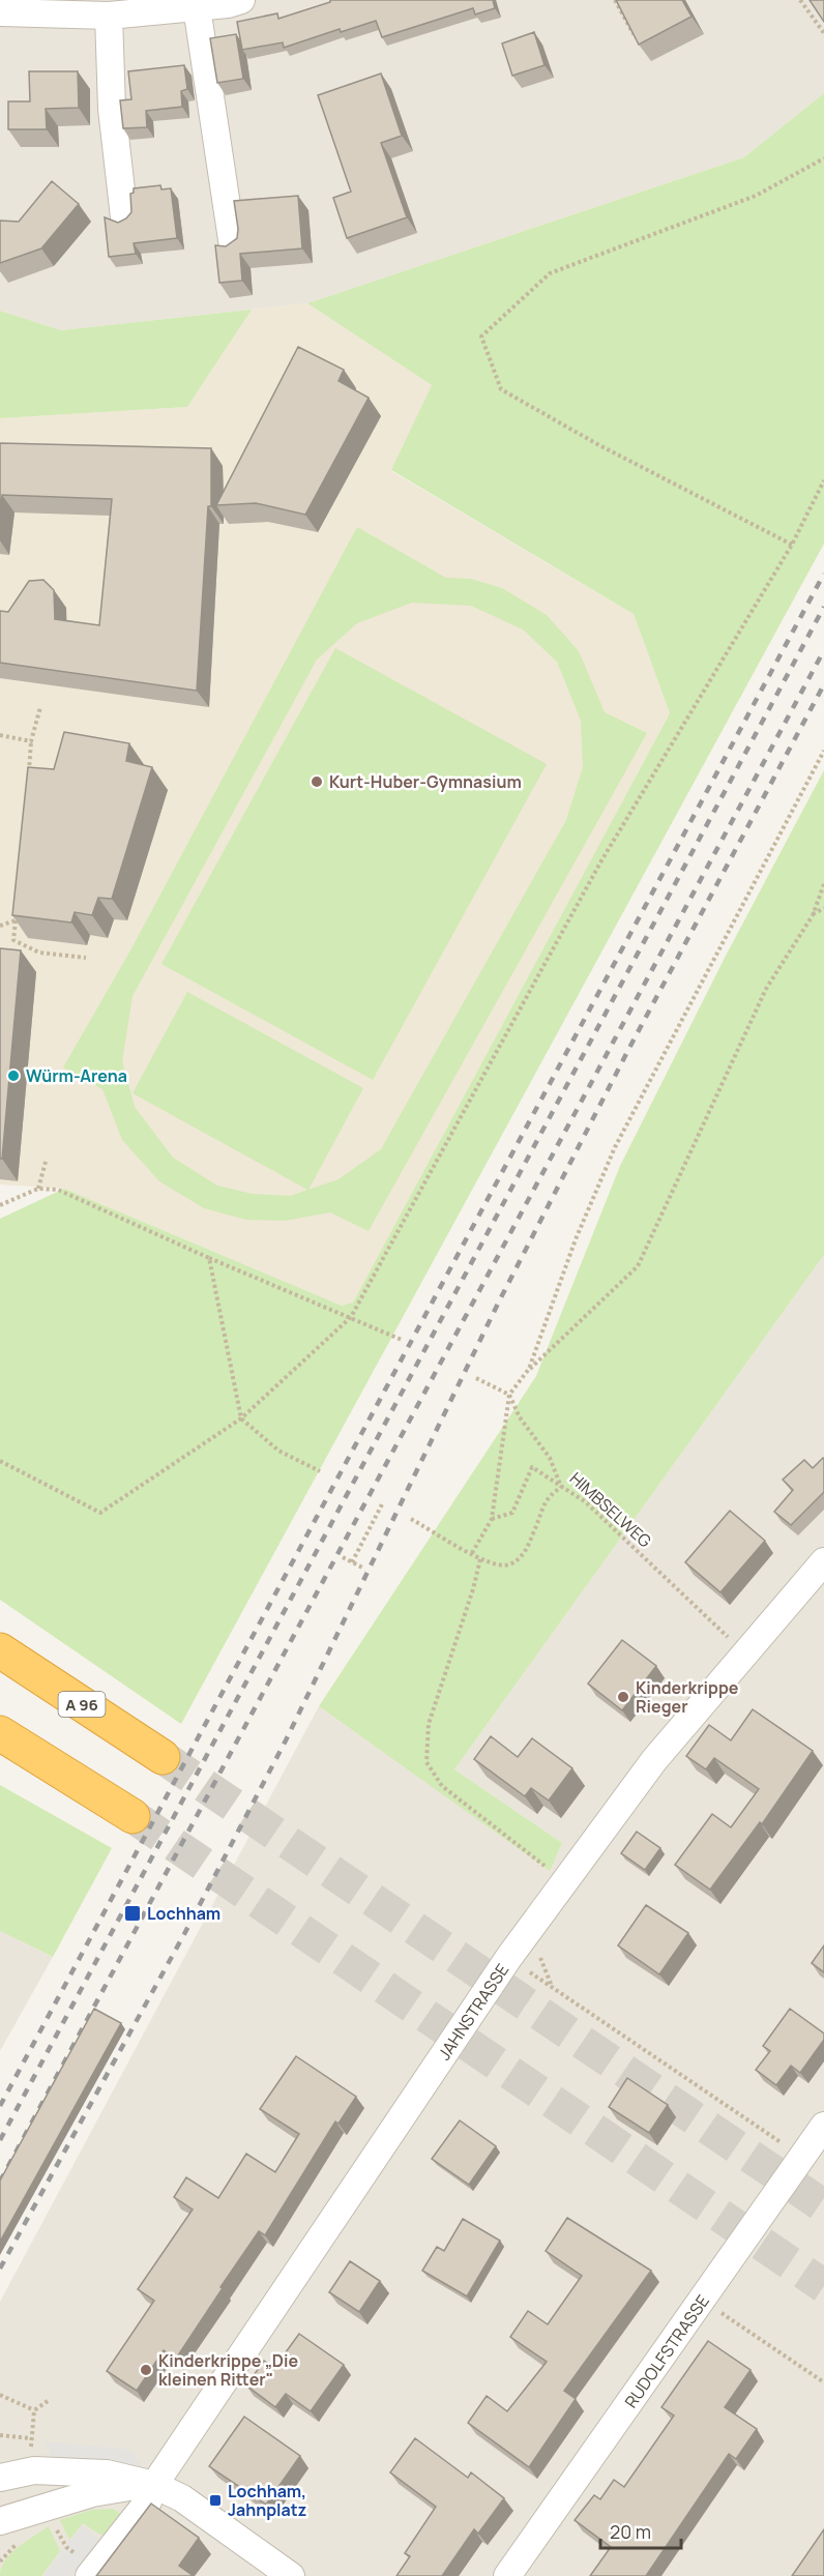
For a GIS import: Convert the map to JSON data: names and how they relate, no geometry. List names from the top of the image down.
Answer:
{
  "streets": {
    "highway": ["A 96"],
    "street": ["JAHNSTRASSE", "RUDOLFSTRASSE"],
    "path": ["HIMBSELWEG"]
  },
  "crossings": [
    ["HIMBSELWEG", "JAHNSTRASSE"]
  ],
  "places": {
    "other": [
      "Kurt-Huber-Gymnasium",
      "Würm-Arena",
      "Kinderkrippe Rieger",
      "Kinderkrippe „Die kleinen Ritter\""
    ],
    "transit": ["Lochham", "Lochham, Jahnplatz"]
  },
  "scale_bar": "20 m"
}
